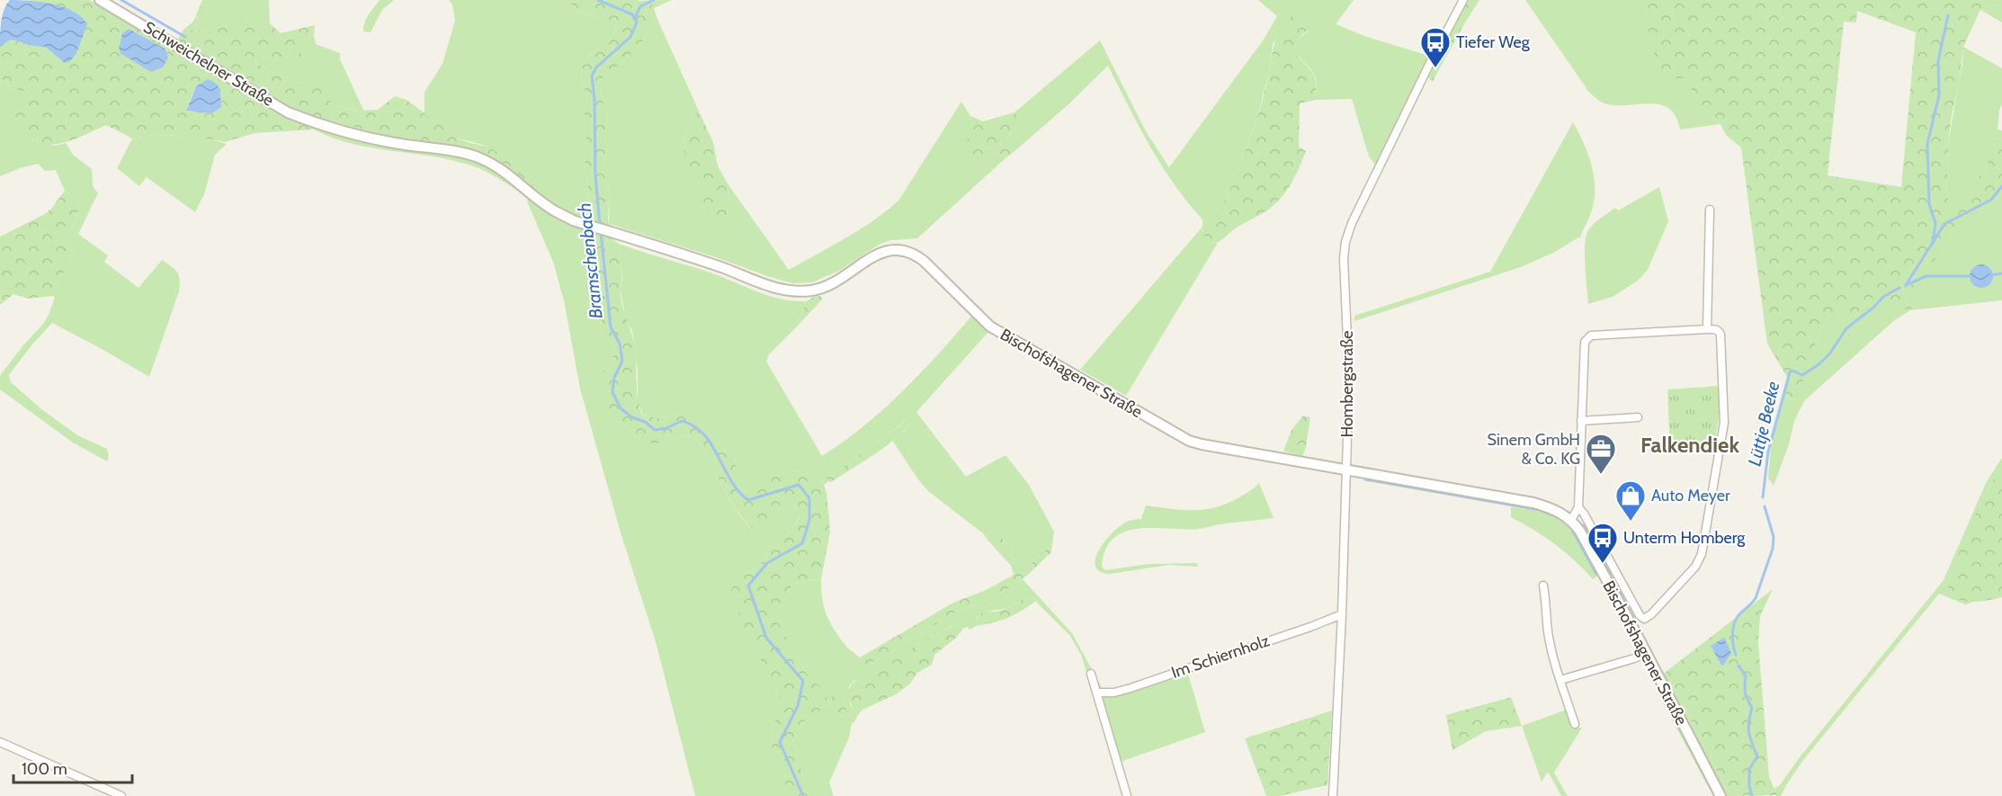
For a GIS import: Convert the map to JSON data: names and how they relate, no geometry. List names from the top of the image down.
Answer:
{
  "streets": {
    "street": [
      "Schweichelner Straße",
      "Bischofshagener Straße",
      "Hombergstraße",
      "Im Schiernholz"
    ]
  },
  "crossings": [
    ["Schweichelner Straße", "Bischofshagener Straße"],
    ["Bischofshagener Straße", "Hombergstraße"],
    ["Hombergstraße", "Im Schiernholz"]
  ],
  "districts": ["Falkendiek"],
  "water": ["Bramschenbach", "Lüttje Beeke"],
  "places": {
    "bus stop": ["Tiefer Weg", "Unterm Homberg"],
    "office": ["Sinem GmbH & Co. KG"],
    "shop": ["Auto Meyer"]
  },
  "scale_bar": "100 m"
}
